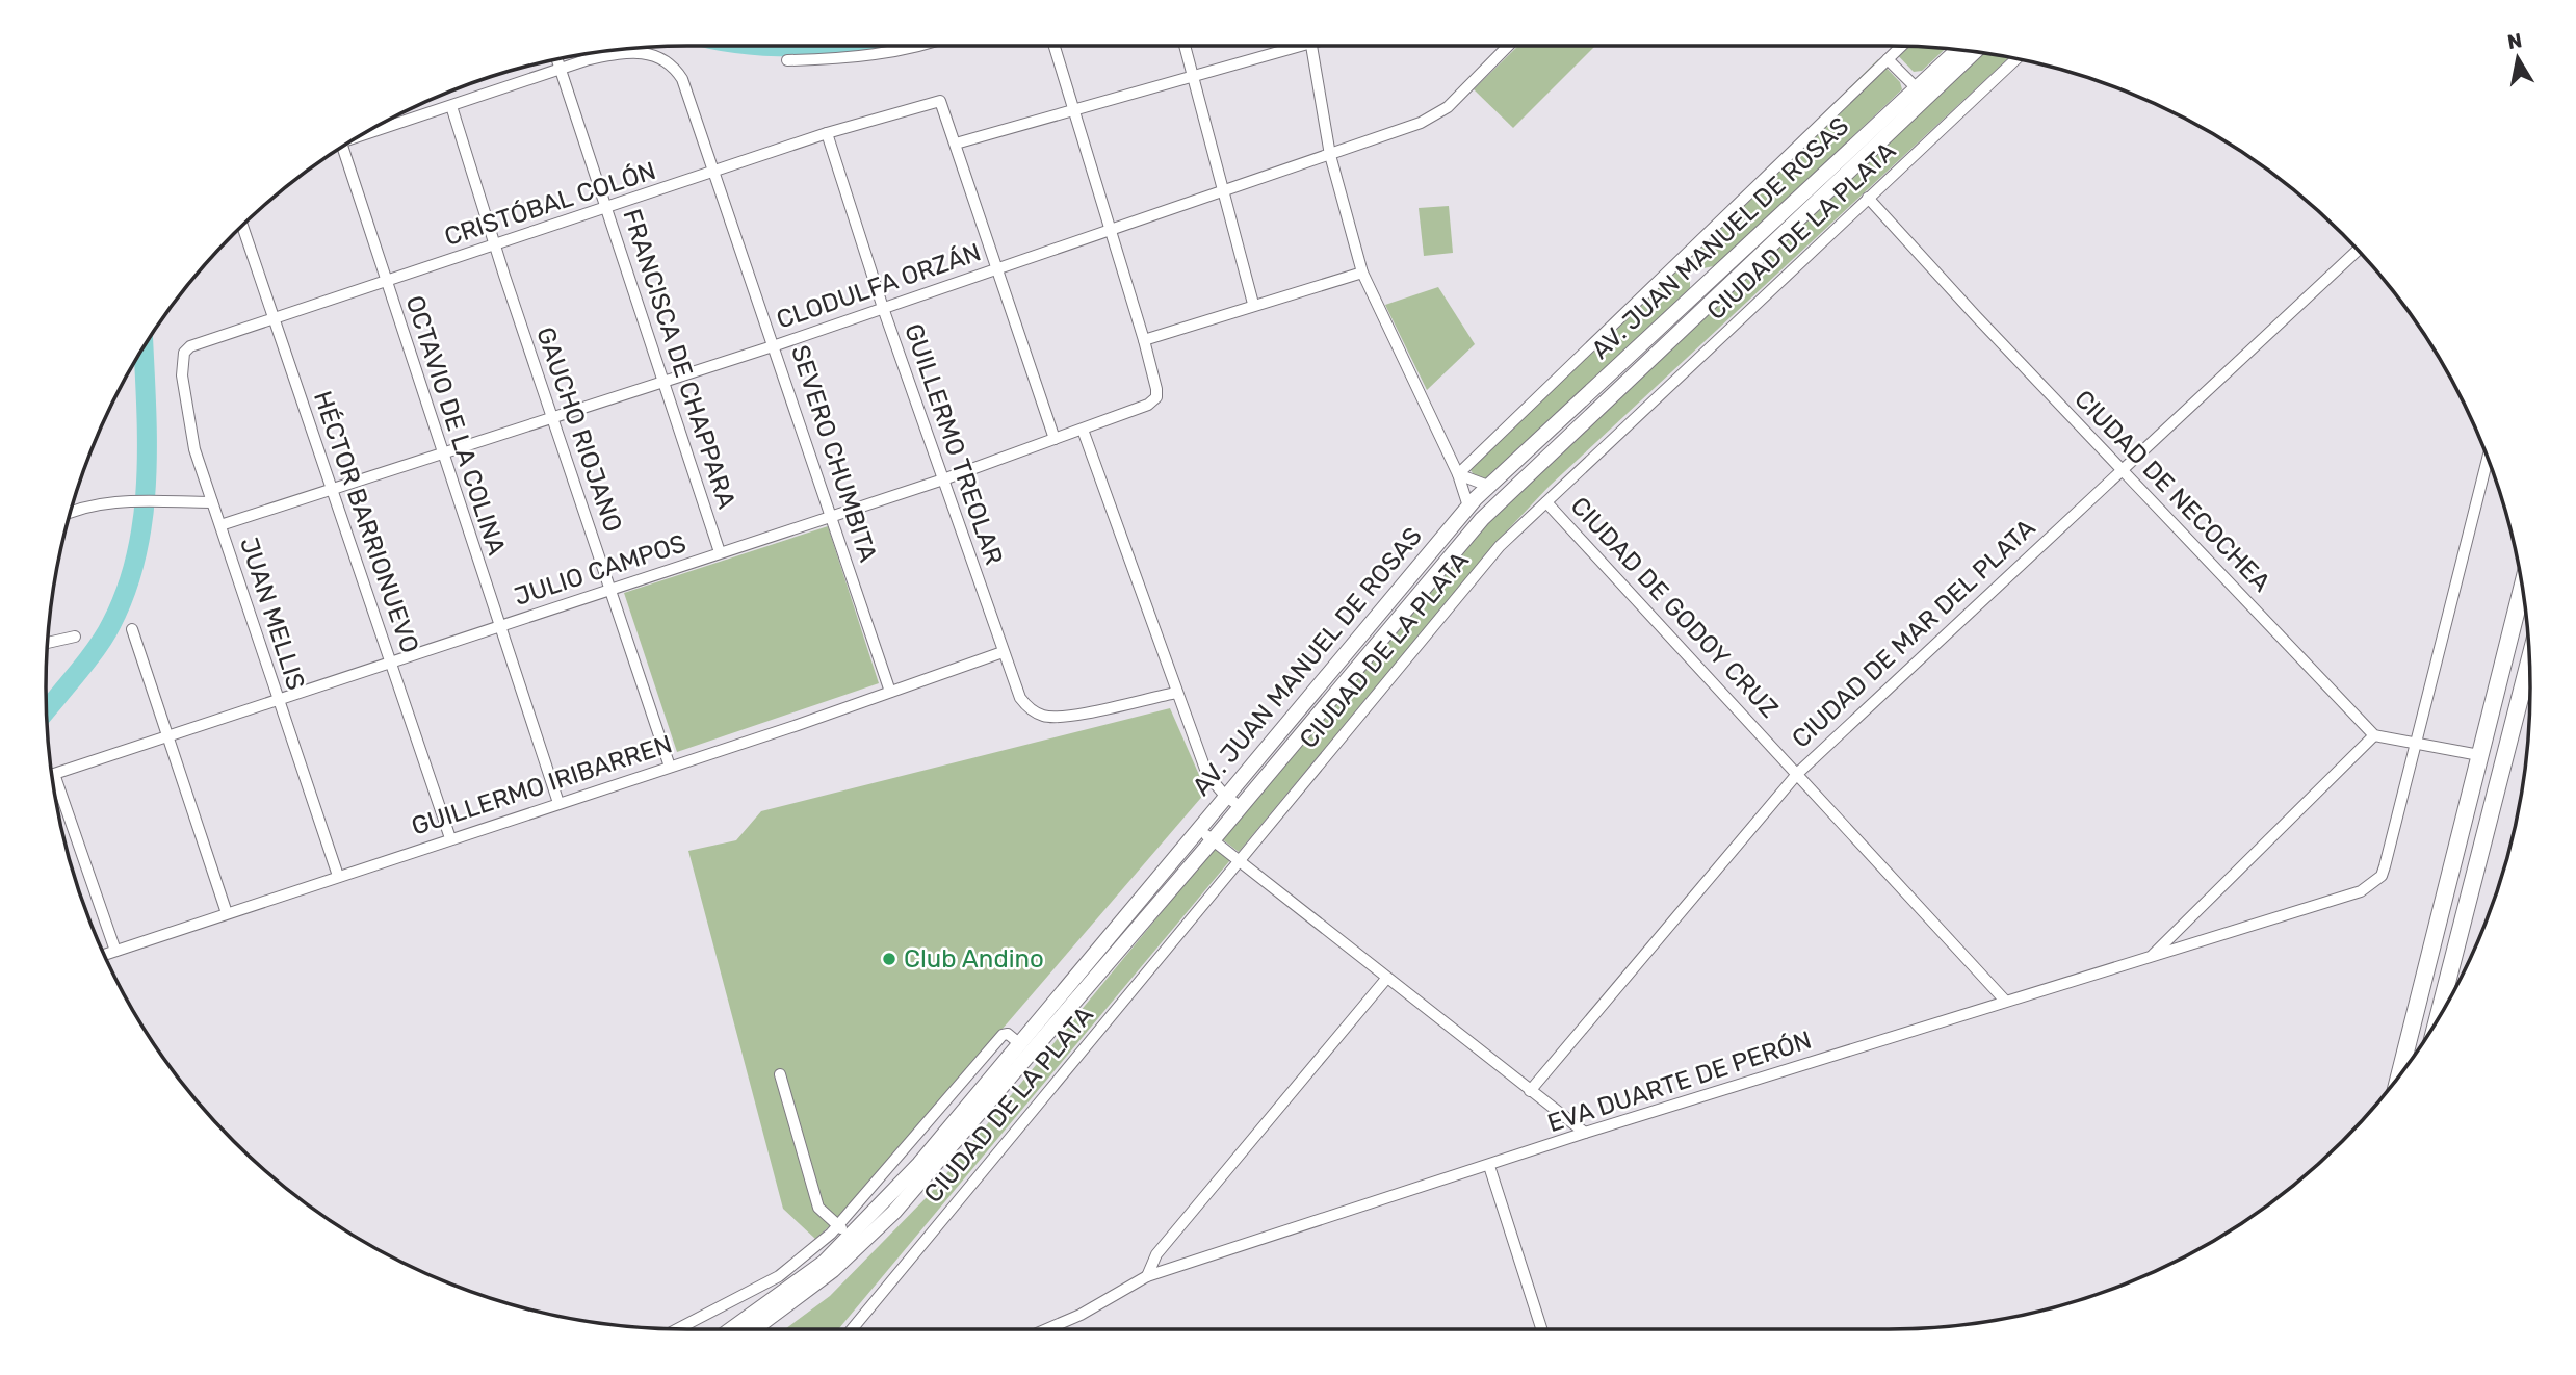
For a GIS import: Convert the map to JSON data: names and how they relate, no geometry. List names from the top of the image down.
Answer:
{
  "streets": {
    "main road": ["AV. JUAN MANUEL DE ROSAS"],
    "street": [
      "CRISTÓBAL COLÓN",
      "CIUDAD DE LA PLATA",
      "CLODULFA ORZÁN",
      "FRANCISCA DE CHAPPARA",
      "OCTAVIO DE LA COLINA",
      "GAUCHO RIOJANO",
      "GUILLERMO TREOLAR",
      "SEVERO CHUMBITA",
      "CIUDAD DE NECOCHEA",
      "HÉCTOR BARRIONUEVO",
      "JULIO CAMPOS",
      "CIUDAD DE GODOY CRUZ",
      "JUAN MELLIS",
      "CIUDAD DE MAR DEL PLATA",
      "GUILLERMO IRIBARREN",
      "EVA DUARTE DE PERÓN"
    ]
  },
  "crossings": [
    ["CRISTÓBAL COLÓN", "FRANCISCA DE CHAPPARA"],
    ["CRISTÓBAL COLÓN", "OCTAVIO DE LA COLINA"],
    ["CRISTÓBAL COLÓN", "GAUCHO RIOJANO"],
    ["CRISTÓBAL COLÓN", "GUILLERMO TREOLAR"],
    ["CRISTÓBAL COLÓN", "SEVERO CHUMBITA"],
    ["CRISTÓBAL COLÓN", "HÉCTOR BARRIONUEVO"],
    ["CRISTÓBAL COLÓN", "JUAN MELLIS"],
    ["CIUDAD DE LA PLATA", "CIUDAD DE NECOCHEA"],
    ["CIUDAD DE LA PLATA", "CIUDAD DE GODOY CRUZ"],
    ["CLODULFA ORZÁN", "FRANCISCA DE CHAPPARA"],
    ["CLODULFA ORZÁN", "OCTAVIO DE LA COLINA"],
    ["CLODULFA ORZÁN", "GAUCHO RIOJANO"],
    ["CLODULFA ORZÁN", "GUILLERMO TREOLAR"],
    ["CLODULFA ORZÁN", "SEVERO CHUMBITA"],
    ["CLODULFA ORZÁN", "HÉCTOR BARRIONUEVO"],
    ["CLODULFA ORZÁN", "JUAN MELLIS"],
    ["FRANCISCA DE CHAPPARA", "SEVERO CHUMBITA"],
    ["FRANCISCA DE CHAPPARA", "JULIO CAMPOS"],
    ["OCTAVIO DE LA COLINA", "JULIO CAMPOS"],
    ["OCTAVIO DE LA COLINA", "GUILLERMO IRIBARREN"],
    ["GAUCHO RIOJANO", "JULIO CAMPOS"],
    ["GAUCHO RIOJANO", "GUILLERMO IRIBARREN"],
    ["GUILLERMO TREOLAR", "JULIO CAMPOS"],
    ["GUILLERMO TREOLAR", "GUILLERMO IRIBARREN"],
    ["SEVERO CHUMBITA", "JULIO CAMPOS"],
    ["SEVERO CHUMBITA", "GUILLERMO IRIBARREN"],
    ["CIUDAD DE NECOCHEA", "CIUDAD DE MAR DEL PLATA"],
    ["HÉCTOR BARRIONUEVO", "JULIO CAMPOS"],
    ["HÉCTOR BARRIONUEVO", "GUILLERMO IRIBARREN"],
    ["JULIO CAMPOS", "JUAN MELLIS"],
    ["CIUDAD DE GODOY CRUZ", "CIUDAD DE MAR DEL PLATA"],
    ["CIUDAD DE GODOY CRUZ", "EVA DUARTE DE PERÓN"],
    ["JUAN MELLIS", "GUILLERMO IRIBARREN"]
  ],
  "places": ["Club Andino"],
  "north": "top"
}
